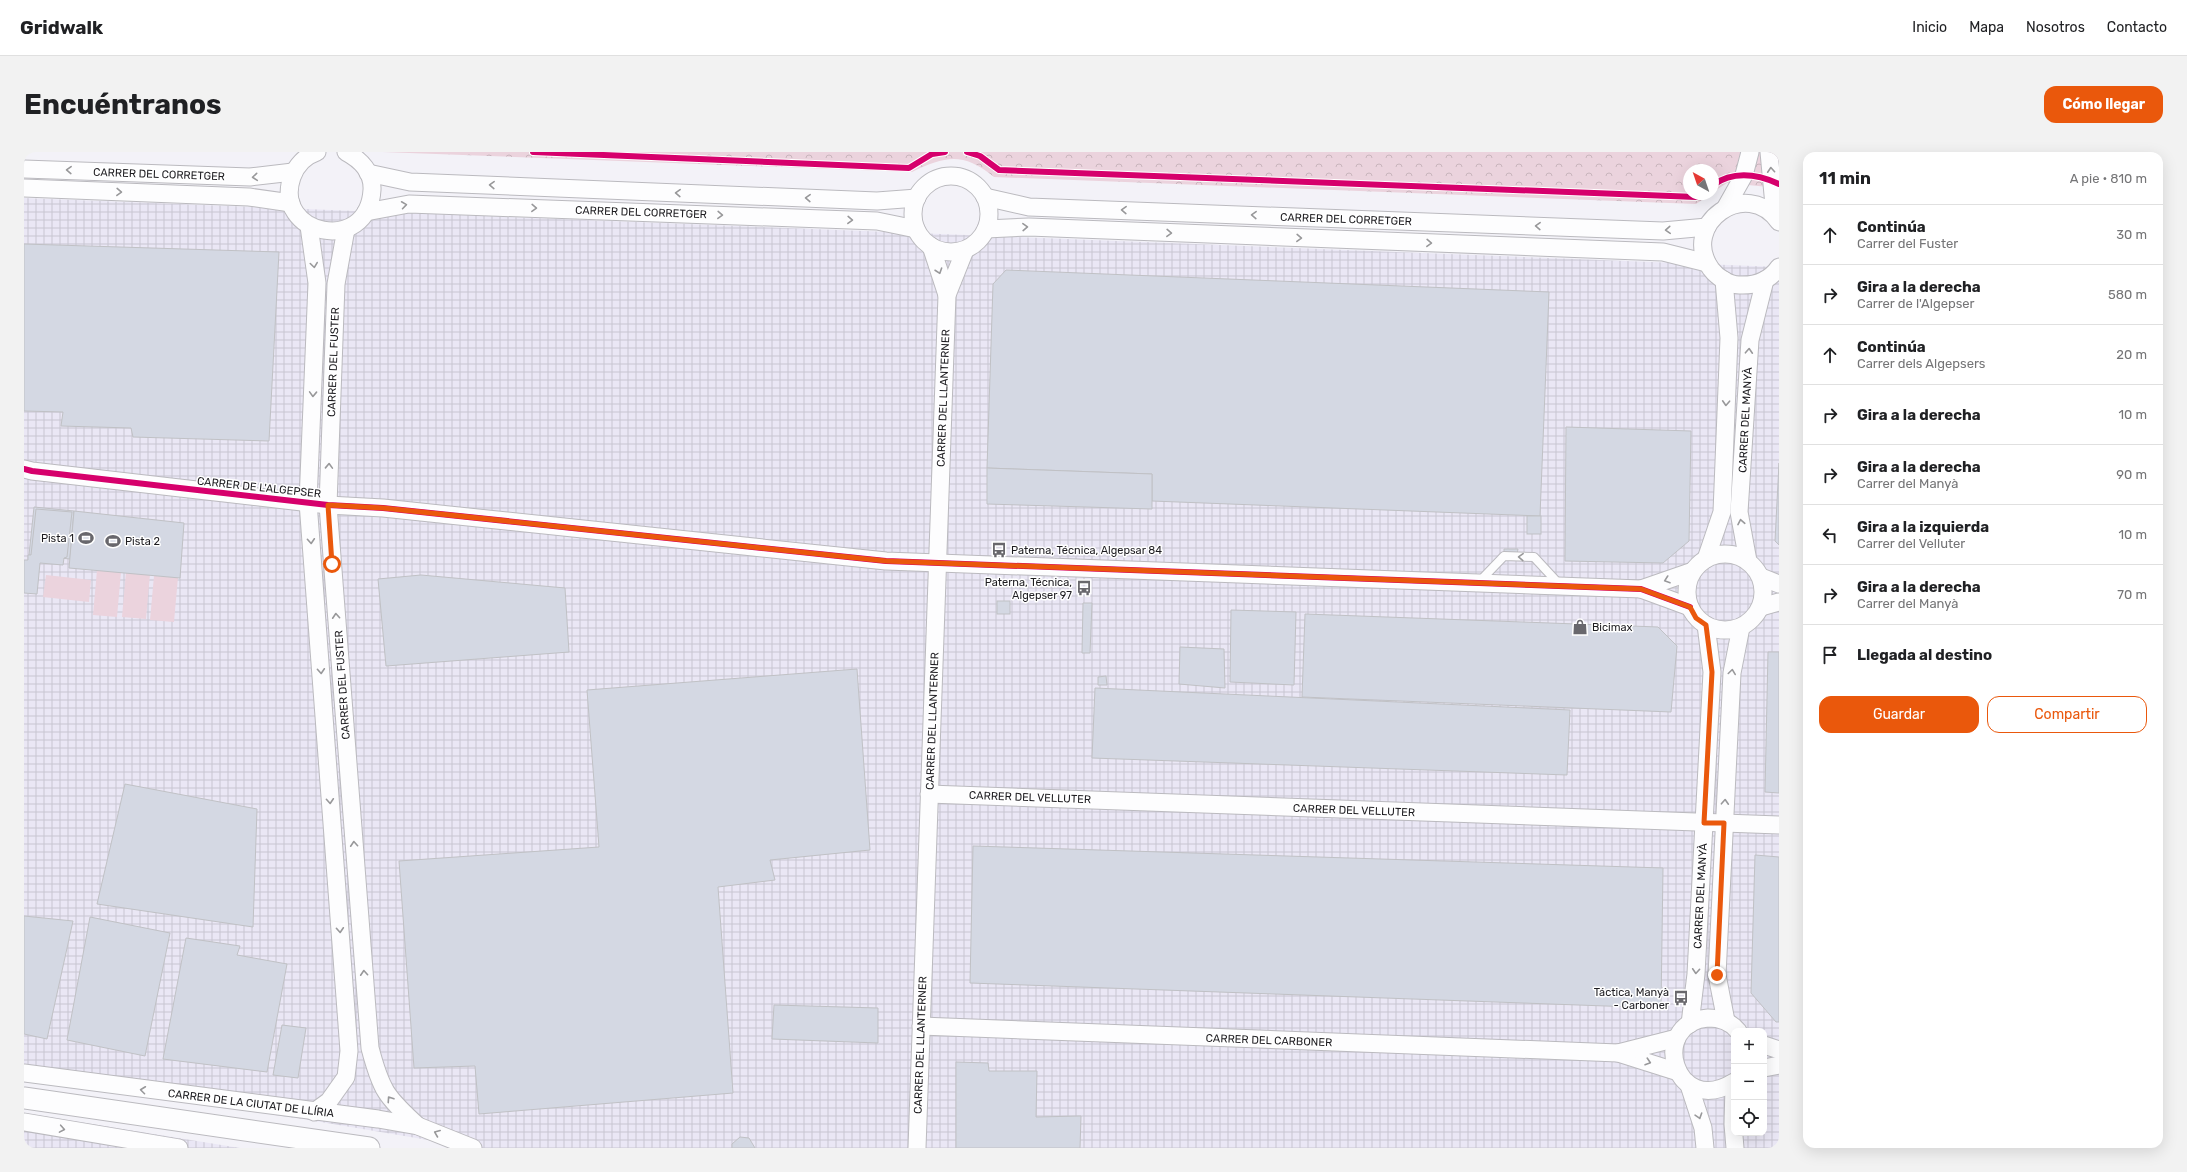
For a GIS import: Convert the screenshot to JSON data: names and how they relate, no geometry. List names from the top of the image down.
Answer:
{
  "streets": {
    "street": [
      "CARRER DEL CORRETGER",
      "CARRER DEL FUSTER",
      "CARRER DEL LLANTERNER",
      "CARRER DEL MANYÀ",
      "CARRER DE L'ALGEPSER",
      "CARRER DEL VELLUTER",
      "CARRER DEL CARBONER",
      "CARRER DE LA CIUTAT DE LLÍRIA"
    ]
  },
  "crossings": [
    ["CARRER DEL CORRETGER", "CARRER DEL LLANTERNER"],
    ["CARRER DEL FUSTER", "CARRER DE L'ALGEPSER"],
    ["CARRER DEL FUSTER", "CARRER DE LA CIUTAT DE LLÍRIA"],
    ["CARRER DEL LLANTERNER", "CARRER DE L'ALGEPSER"],
    ["CARRER DEL LLANTERNER", "CARRER DEL VELLUTER"],
    ["CARRER DEL LLANTERNER", "CARRER DEL CARBONER"],
    ["CARRER DEL MANYÀ", "CARRER DEL VELLUTER"]
  ],
  "places": {
    "sports": ["Pista 1", "Pista 2"],
    "bus stop": ["Paterna, Técnica, Algepsar 84", "Paterna, Técnica, Algepser 97", "Táctica, Manyà - Carboner"],
    "shop": ["Bicimax"]
  },
  "north": "top left",
  "page": {
    "header": "Gridwalk",
    "nav": [
      "Inicio",
      "Mapa",
      "Nosotros",
      "Contacto"
    ],
    "buttons": [
      "Cómo llegar",
      ["Guardar", "Compartir"]
    ],
    "title": "Encuéntranos",
    "heading": ["11 min", "A pie · 810 m"],
    "list": [
      ["Continúa", "Carrer del Fuster", "30 m"],
      ["Gira a la derecha", "Carrer de l'Algepser", "580 m"],
      ["Continúa", "Carrer dels Algepsers", "20 m"],
      ["Gira a la derecha", "10 m"],
      ["Gira a la derecha", "Carrer del Manyà", "90 m"],
      ["Gira a la izquierda", "Carrer del Velluter", "10 m"],
      ["Gira a la derecha", "Carrer del Manyà", "70 m"],
      "Llegada al destino"
    ],
    "map_buttons": ["+", "−"]
  }
}
